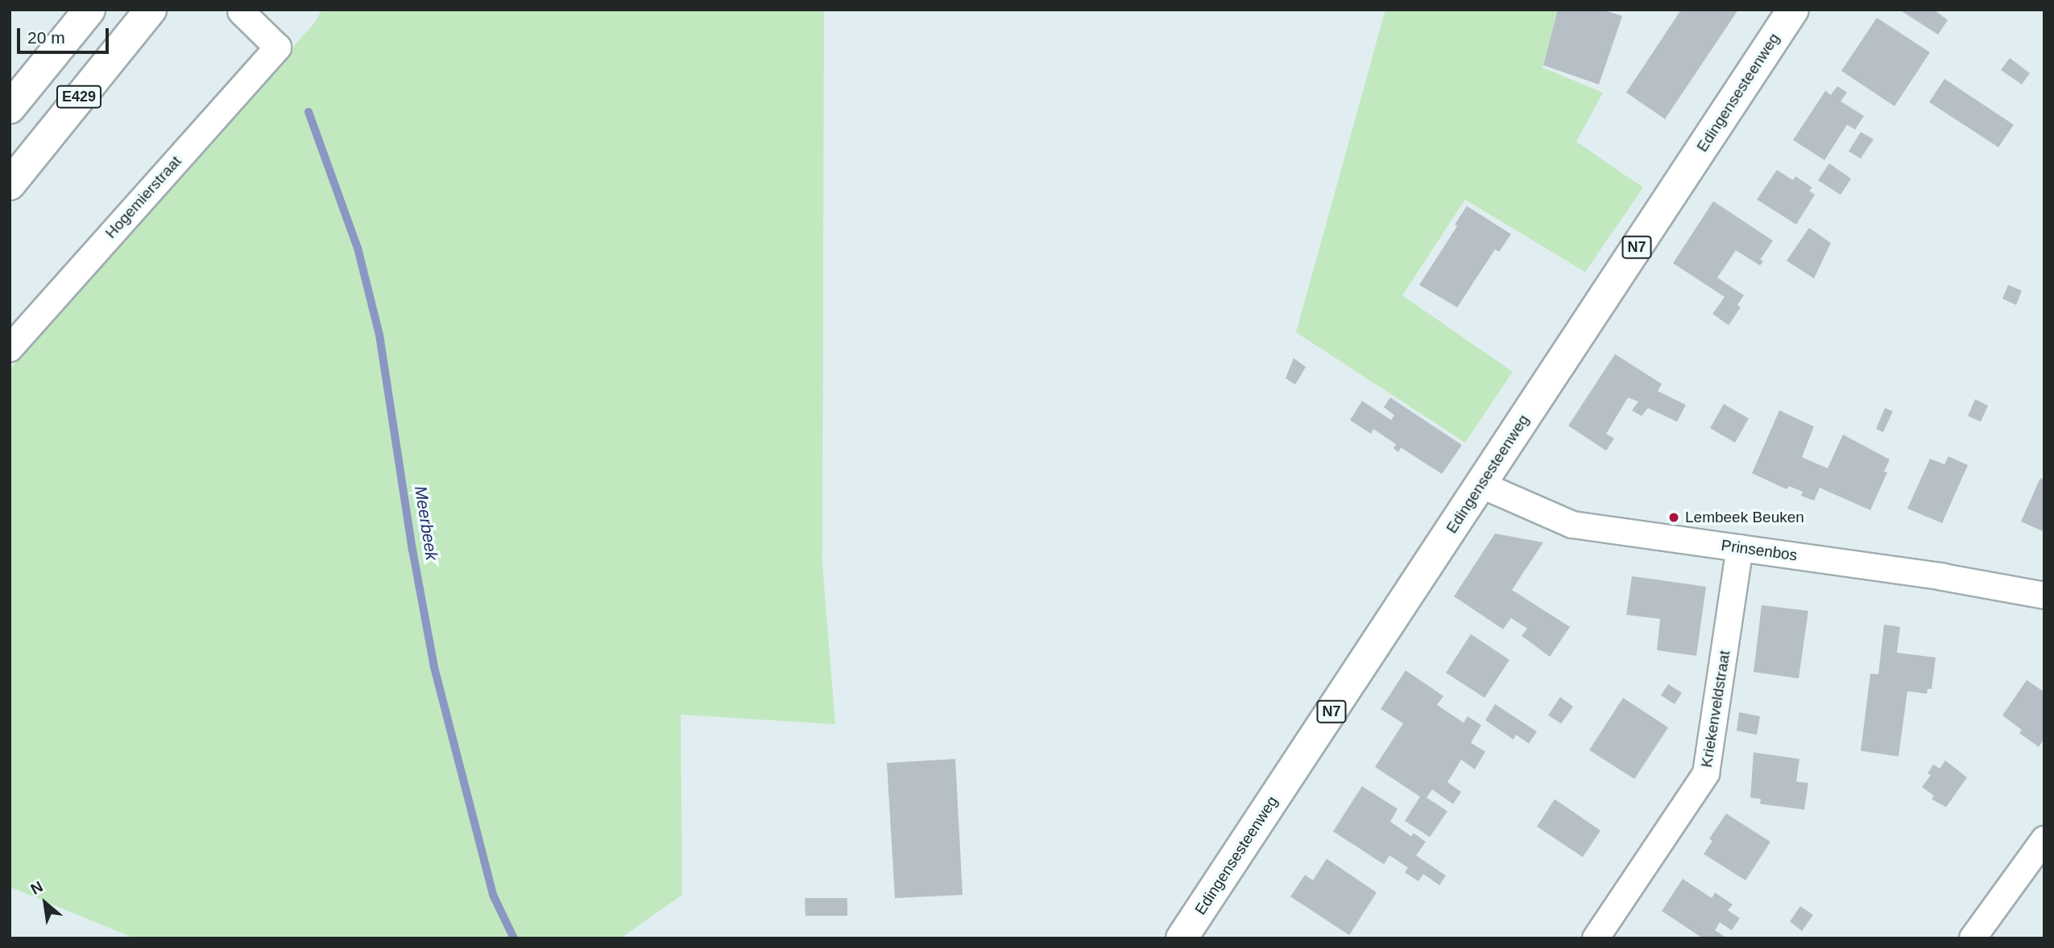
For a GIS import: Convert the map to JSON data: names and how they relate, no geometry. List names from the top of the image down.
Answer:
{
  "streets": {
    "main road": ["Edingensesteenweg", "E429", "N7"],
    "street": ["Hogemierstraat", "Prinsenbos", "Kriekenveldstraat"]
  },
  "crossings": [
    ["Edingensesteenweg", "Prinsenbos"],
    ["Prinsenbos", "Kriekenveldstraat"]
  ],
  "water": ["Meerbeek"],
  "places": ["Lembeek Beuken"],
  "scale_bar": "20 m",
  "north": "top left"
}
